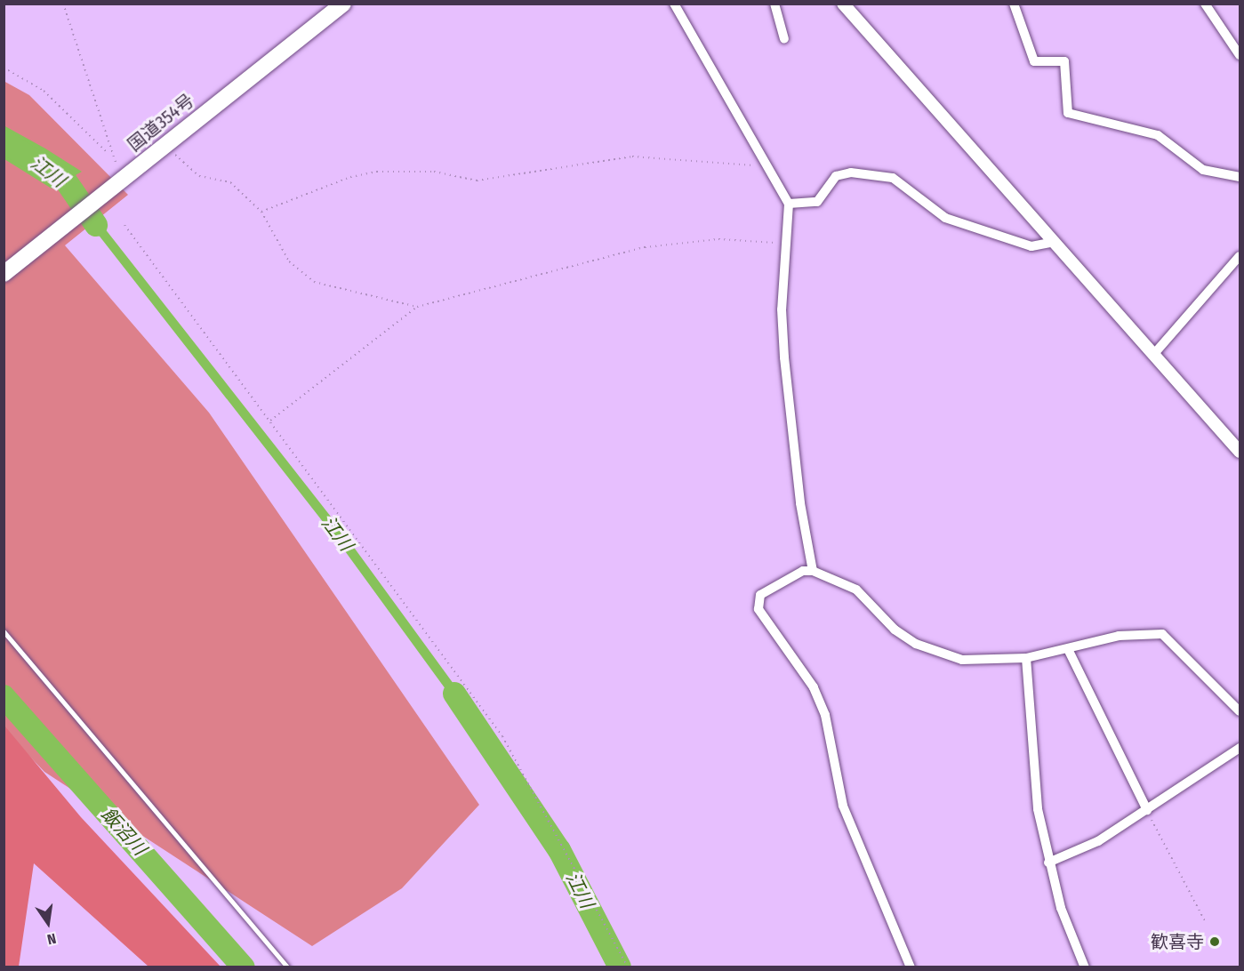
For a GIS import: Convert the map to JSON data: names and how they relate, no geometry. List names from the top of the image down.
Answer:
{
  "streets": {
    "highway": ["国道354号"]
  },
  "water": ["江川", "飯沼川"],
  "places": ["歓喜寺"],
  "north": "bottom"
}
